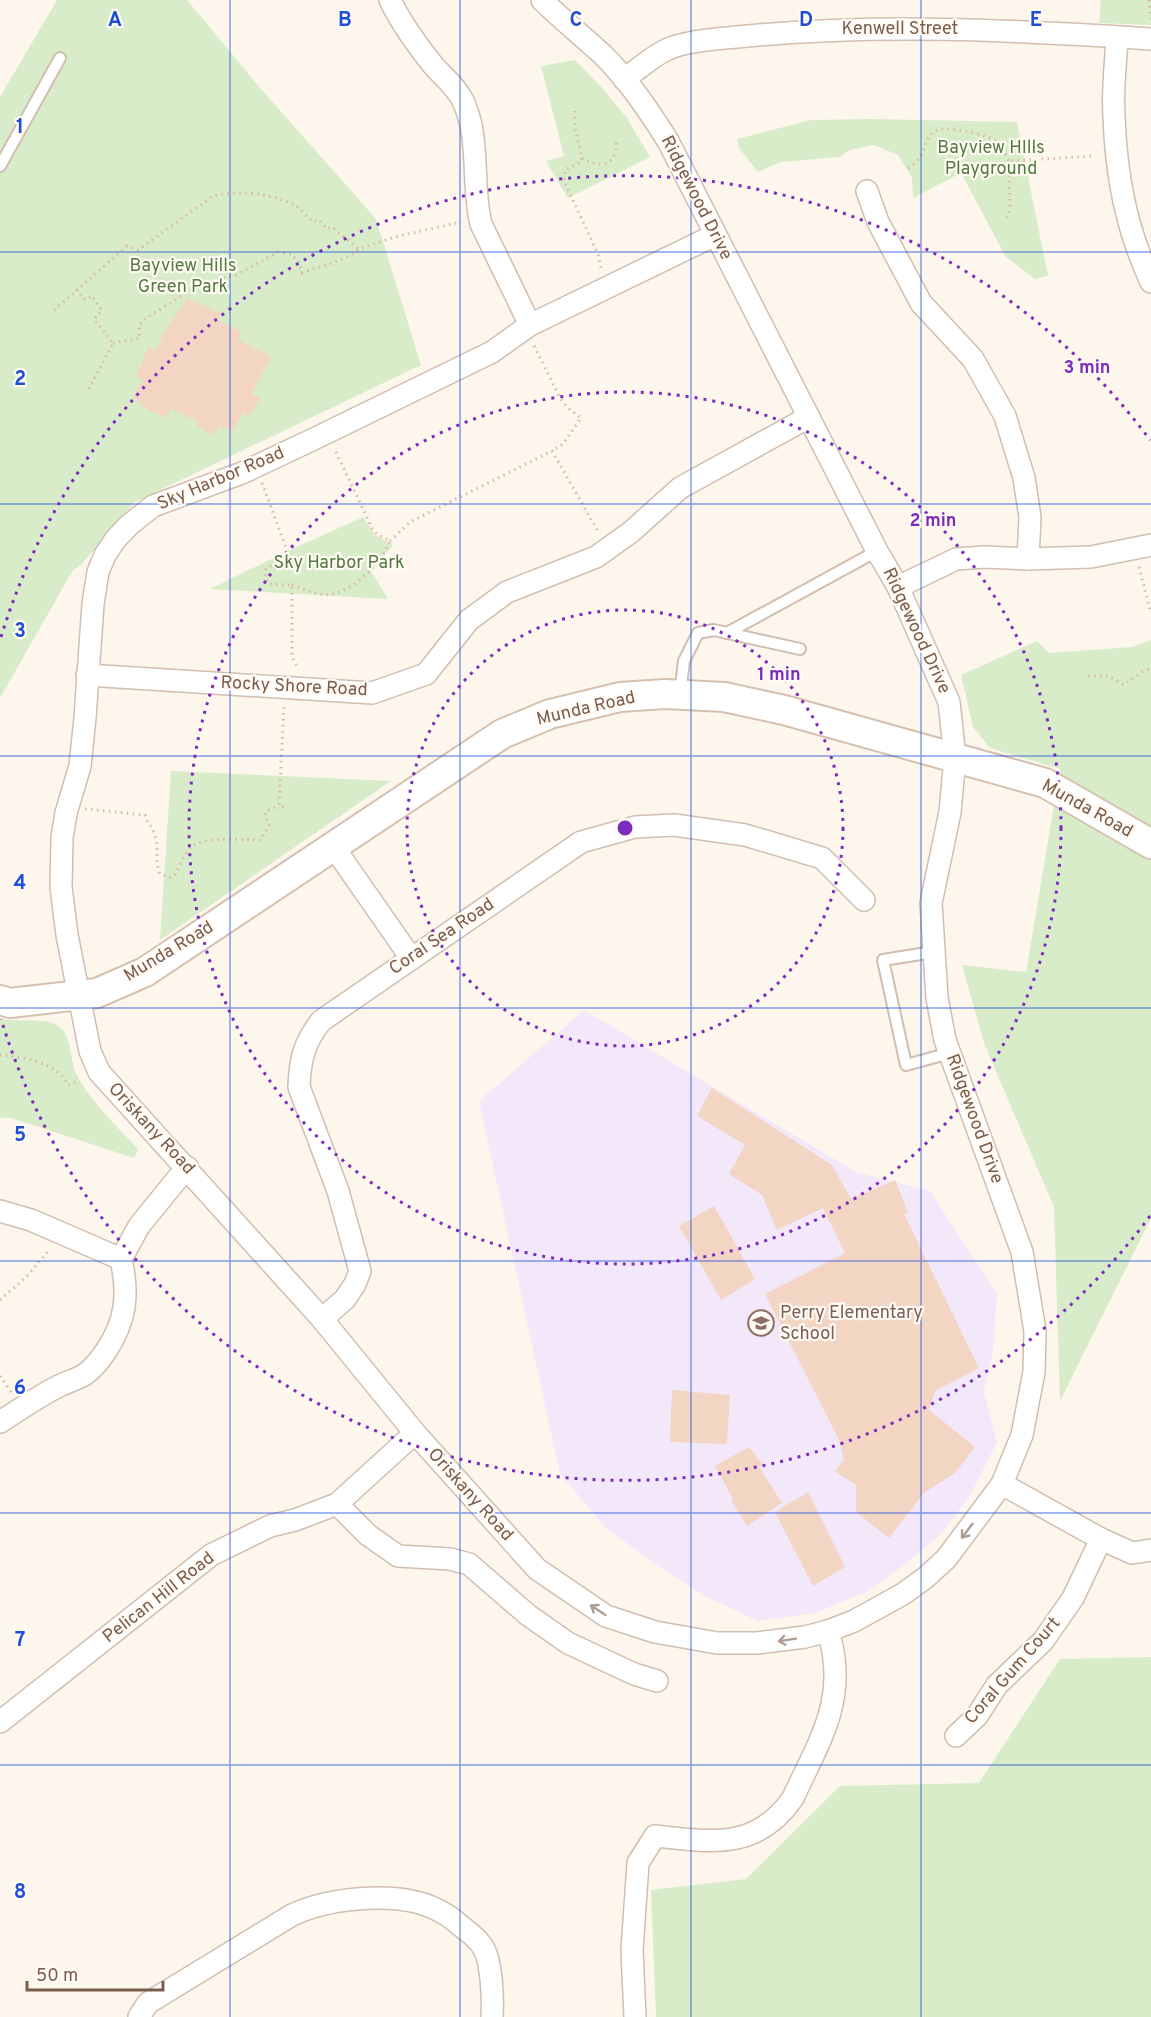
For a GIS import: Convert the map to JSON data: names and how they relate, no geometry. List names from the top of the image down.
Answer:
{
  "streets": {
    "street": [
      "Kenwell Street",
      "Ridgewood Drive",
      "Sky Harbor Road",
      "Rocky Shore Road",
      "Munda Road",
      "Coral Sea Road",
      "Oriskany Road",
      "Pelican Hill Road",
      "Coral Gum Court"
    ]
  },
  "crossings": [
    ["Kenwell Street", "Ridgewood Drive"],
    ["Ridgewood Drive", "Sky Harbor Road"],
    ["Ridgewood Drive", "Rocky Shore Road"],
    ["Ridgewood Drive", "Munda Road"],
    ["Ridgewood Drive", "Oriskany Road"],
    ["Sky Harbor Road", "Rocky Shore Road"],
    ["Sky Harbor Road", "Munda Road"],
    ["Sky Harbor Road", "Oriskany Road"],
    ["Munda Road", "Oriskany Road"],
    ["Coral Sea Road", "Oriskany Road"],
    ["Oriskany Road", "Pelican Hill Road"]
  ],
  "one_way": ["Oriskany Road"],
  "parks": ["Bayview HIlls Playground", "Bayview Hills Green Park", "Sky Harbor Park"],
  "places": {
    "school or university": ["Perry Elementary School"]
  },
  "scale_bar": "50 m",
  "grid": {
    "columns": [
      "A",
      "B",
      "C",
      "D",
      "E"
    ],
    "rows": [
      "1",
      "2",
      "3",
      "4",
      "5",
      "6",
      "7",
      "8"
    ]
  },
  "rings": ["3 min", "2 min", "1 min"]
}
